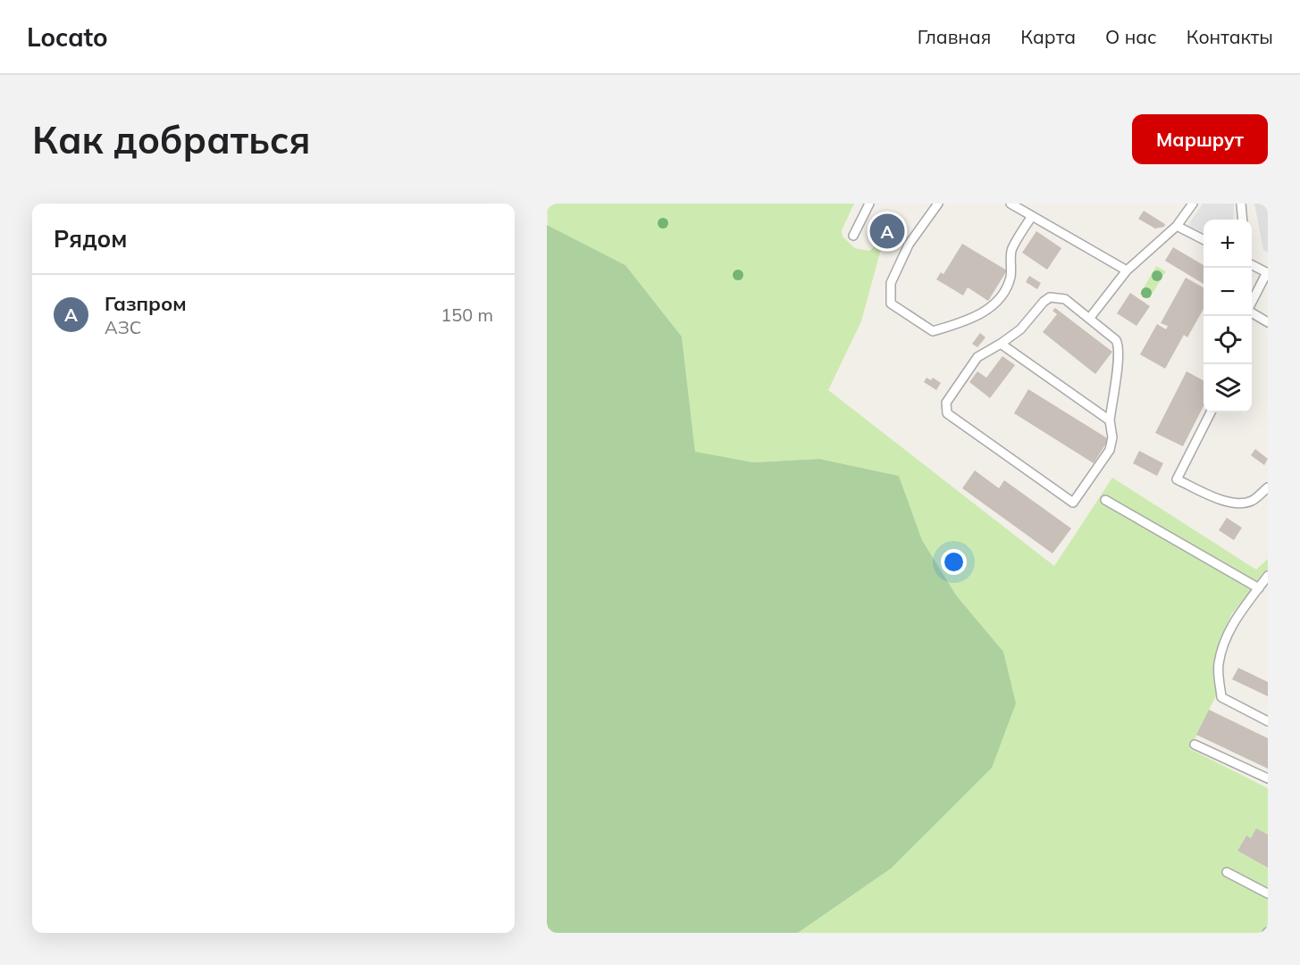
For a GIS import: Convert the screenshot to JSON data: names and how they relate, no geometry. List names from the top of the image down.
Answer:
{
  "page": {
    "header": "Locato",
    "nav": [
      "Главная",
      "Карта",
      "О нас",
      "Контакты"
    ],
    "buttons": "Маршрут",
    "title": "Как добраться",
    "heading": "Рядом",
    "pins": "A",
    "map_buttons": ["+", "−"],
    "list": [
      {
        "mark": "A",
        "name": "Газпром",
        "note": "АЗС",
        "value": "150 m"
      }
    ]
  }
}
